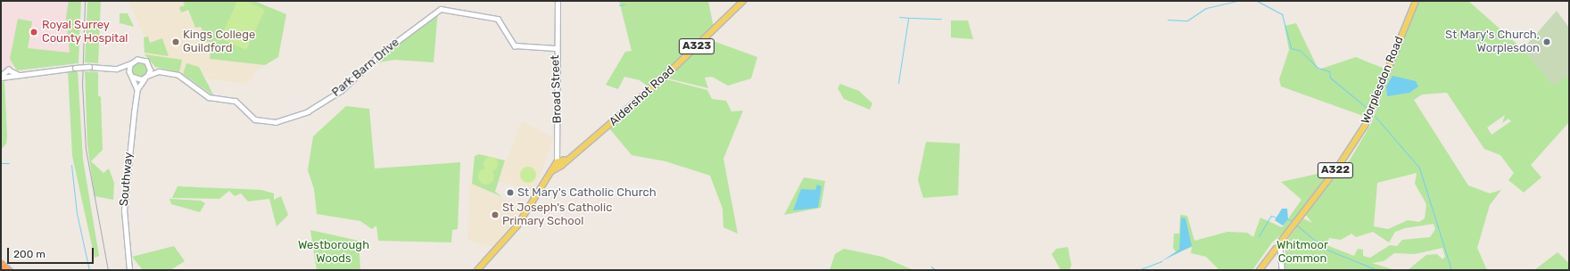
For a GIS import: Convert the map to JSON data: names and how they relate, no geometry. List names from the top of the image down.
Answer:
{
  "streets": {
    "main road": [
      "A323",
      "Worplesdon Road",
      "Aldershot Road",
      "A322"
    ],
    "street": ["Park Barn Drive", "Broad Street", "Southway"]
  },
  "crossings": [
    ["Park Barn Drive", "Broad Street"],
    ["Broad Street", "Aldershot Road"]
  ],
  "parks": ["Westborough Woods", "Whitmoor Common"],
  "places": [
    "Royal Surrey County Hospital",
    "Kings College Guildford",
    "St Mary's Church, Worplesdon",
    "St Mary's Catholic Church",
    "St Joseph's Catholic Primary School"
  ],
  "scale_bar": "200 m"
}
